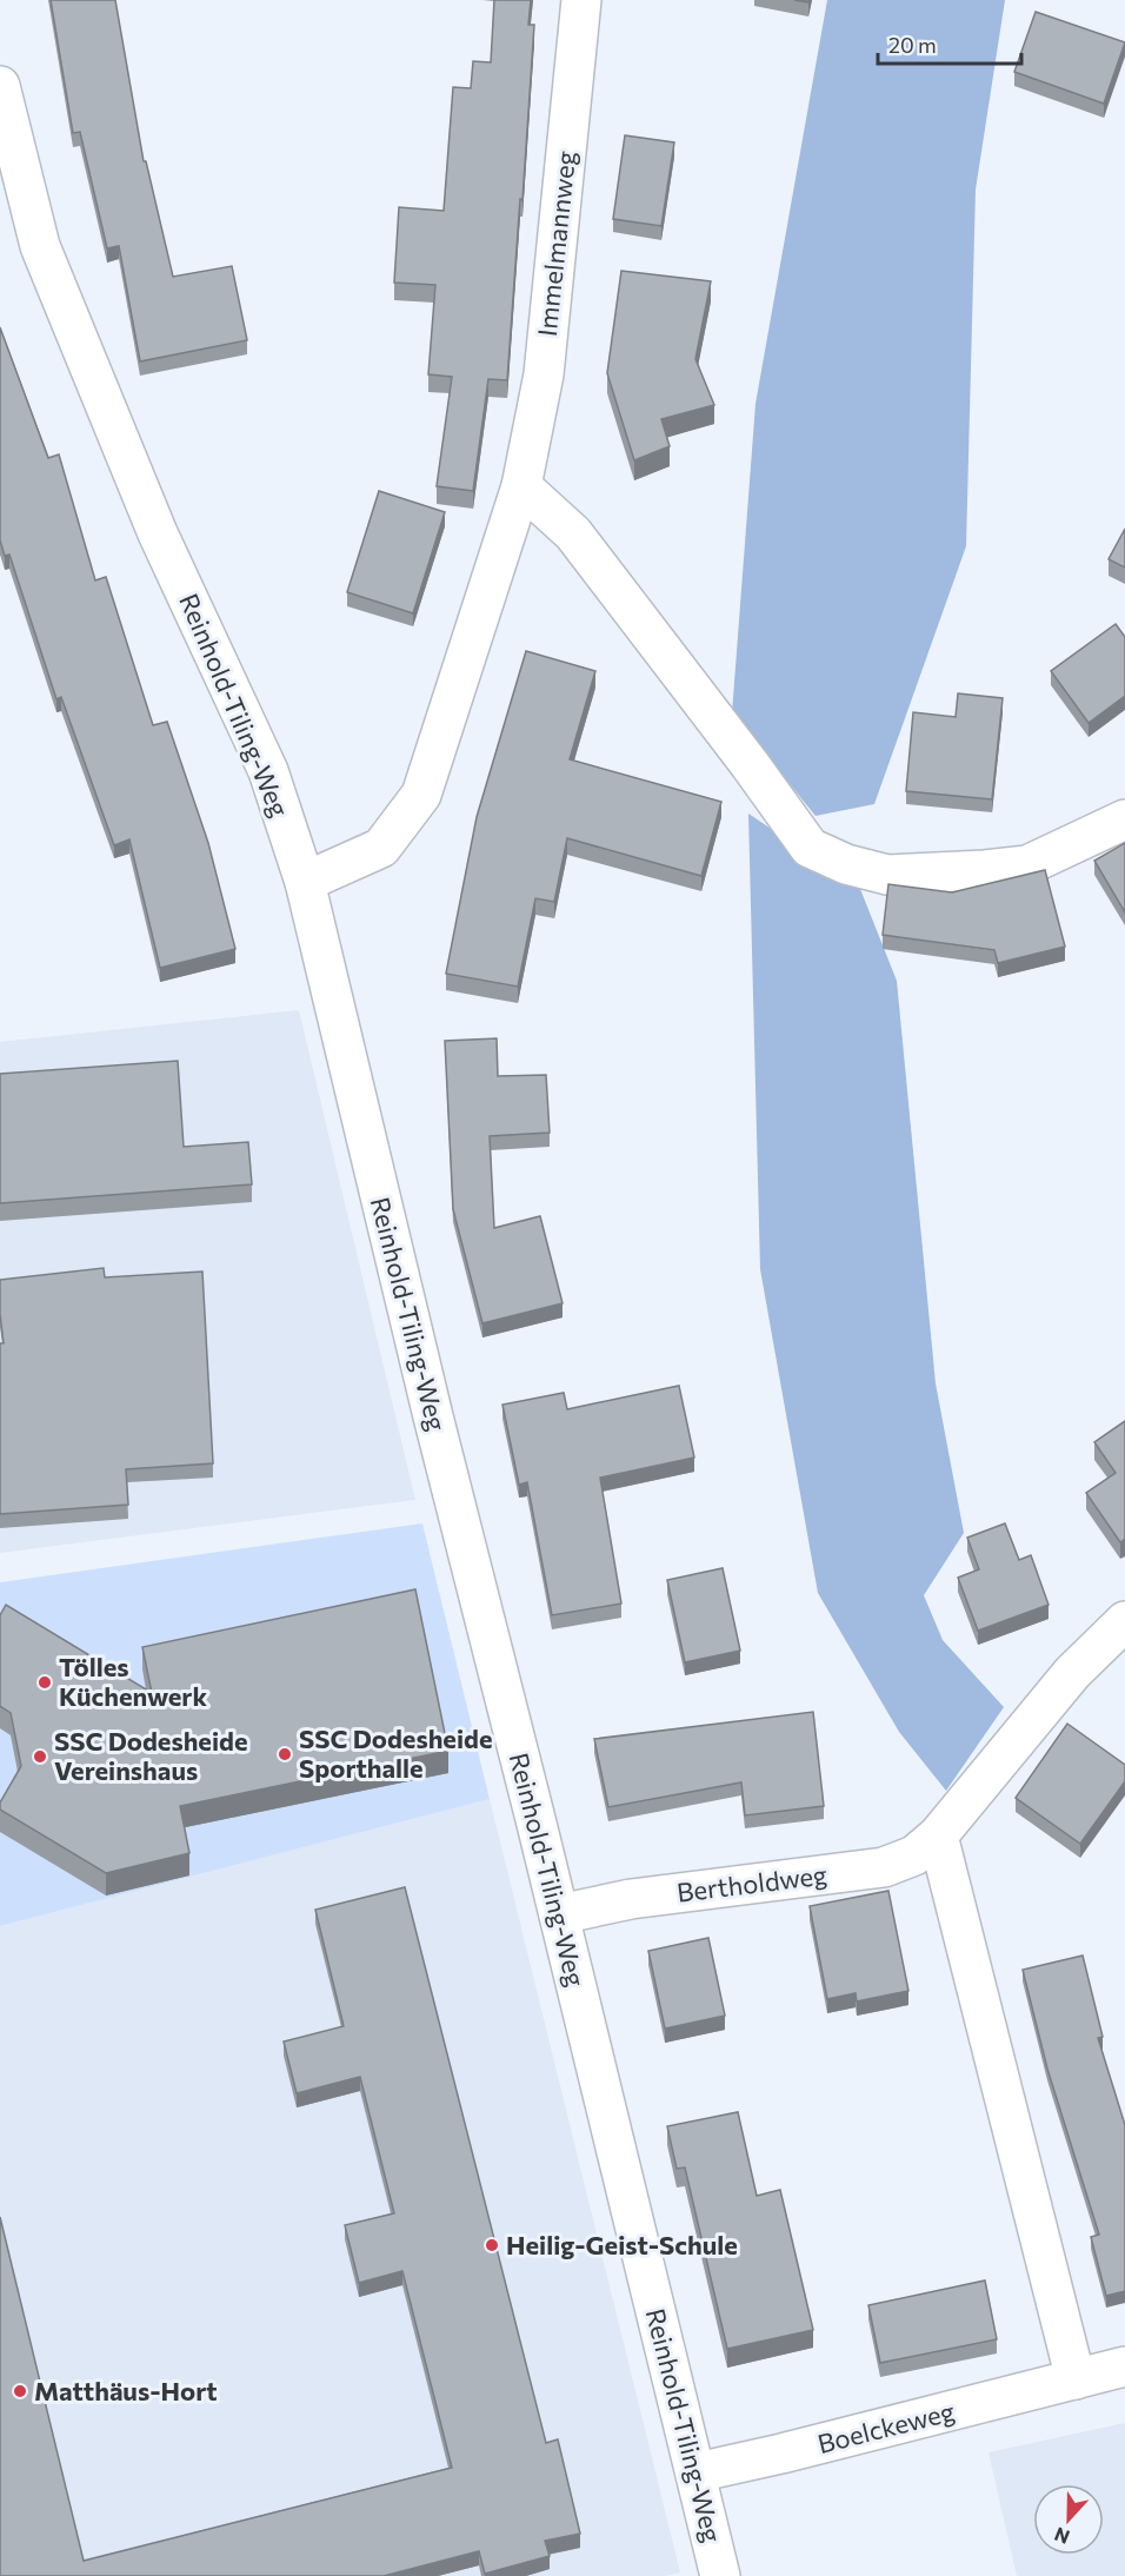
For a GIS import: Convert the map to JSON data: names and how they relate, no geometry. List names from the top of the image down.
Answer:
{
  "streets": {
    "street": [
      "Immelmannweg",
      "Reinhold-Tiling-Weg",
      "Bertholdweg",
      "Boelckeweg"
    ]
  },
  "crossings": [
    ["Immelmannweg", "Reinhold-Tiling-Weg"],
    ["Reinhold-Tiling-Weg", "Bertholdweg"],
    ["Reinhold-Tiling-Weg", "Boelckeweg"]
  ],
  "places": [
    "Tölles Küchenwerk",
    "SSC Dodesheide Sporthalle",
    "SSC Dodesheide Vereinshaus",
    "Heilig-Geist-Schule",
    "Matthäus-Hort"
  ],
  "scale_bar": "20 m",
  "north": "bottom"
}
